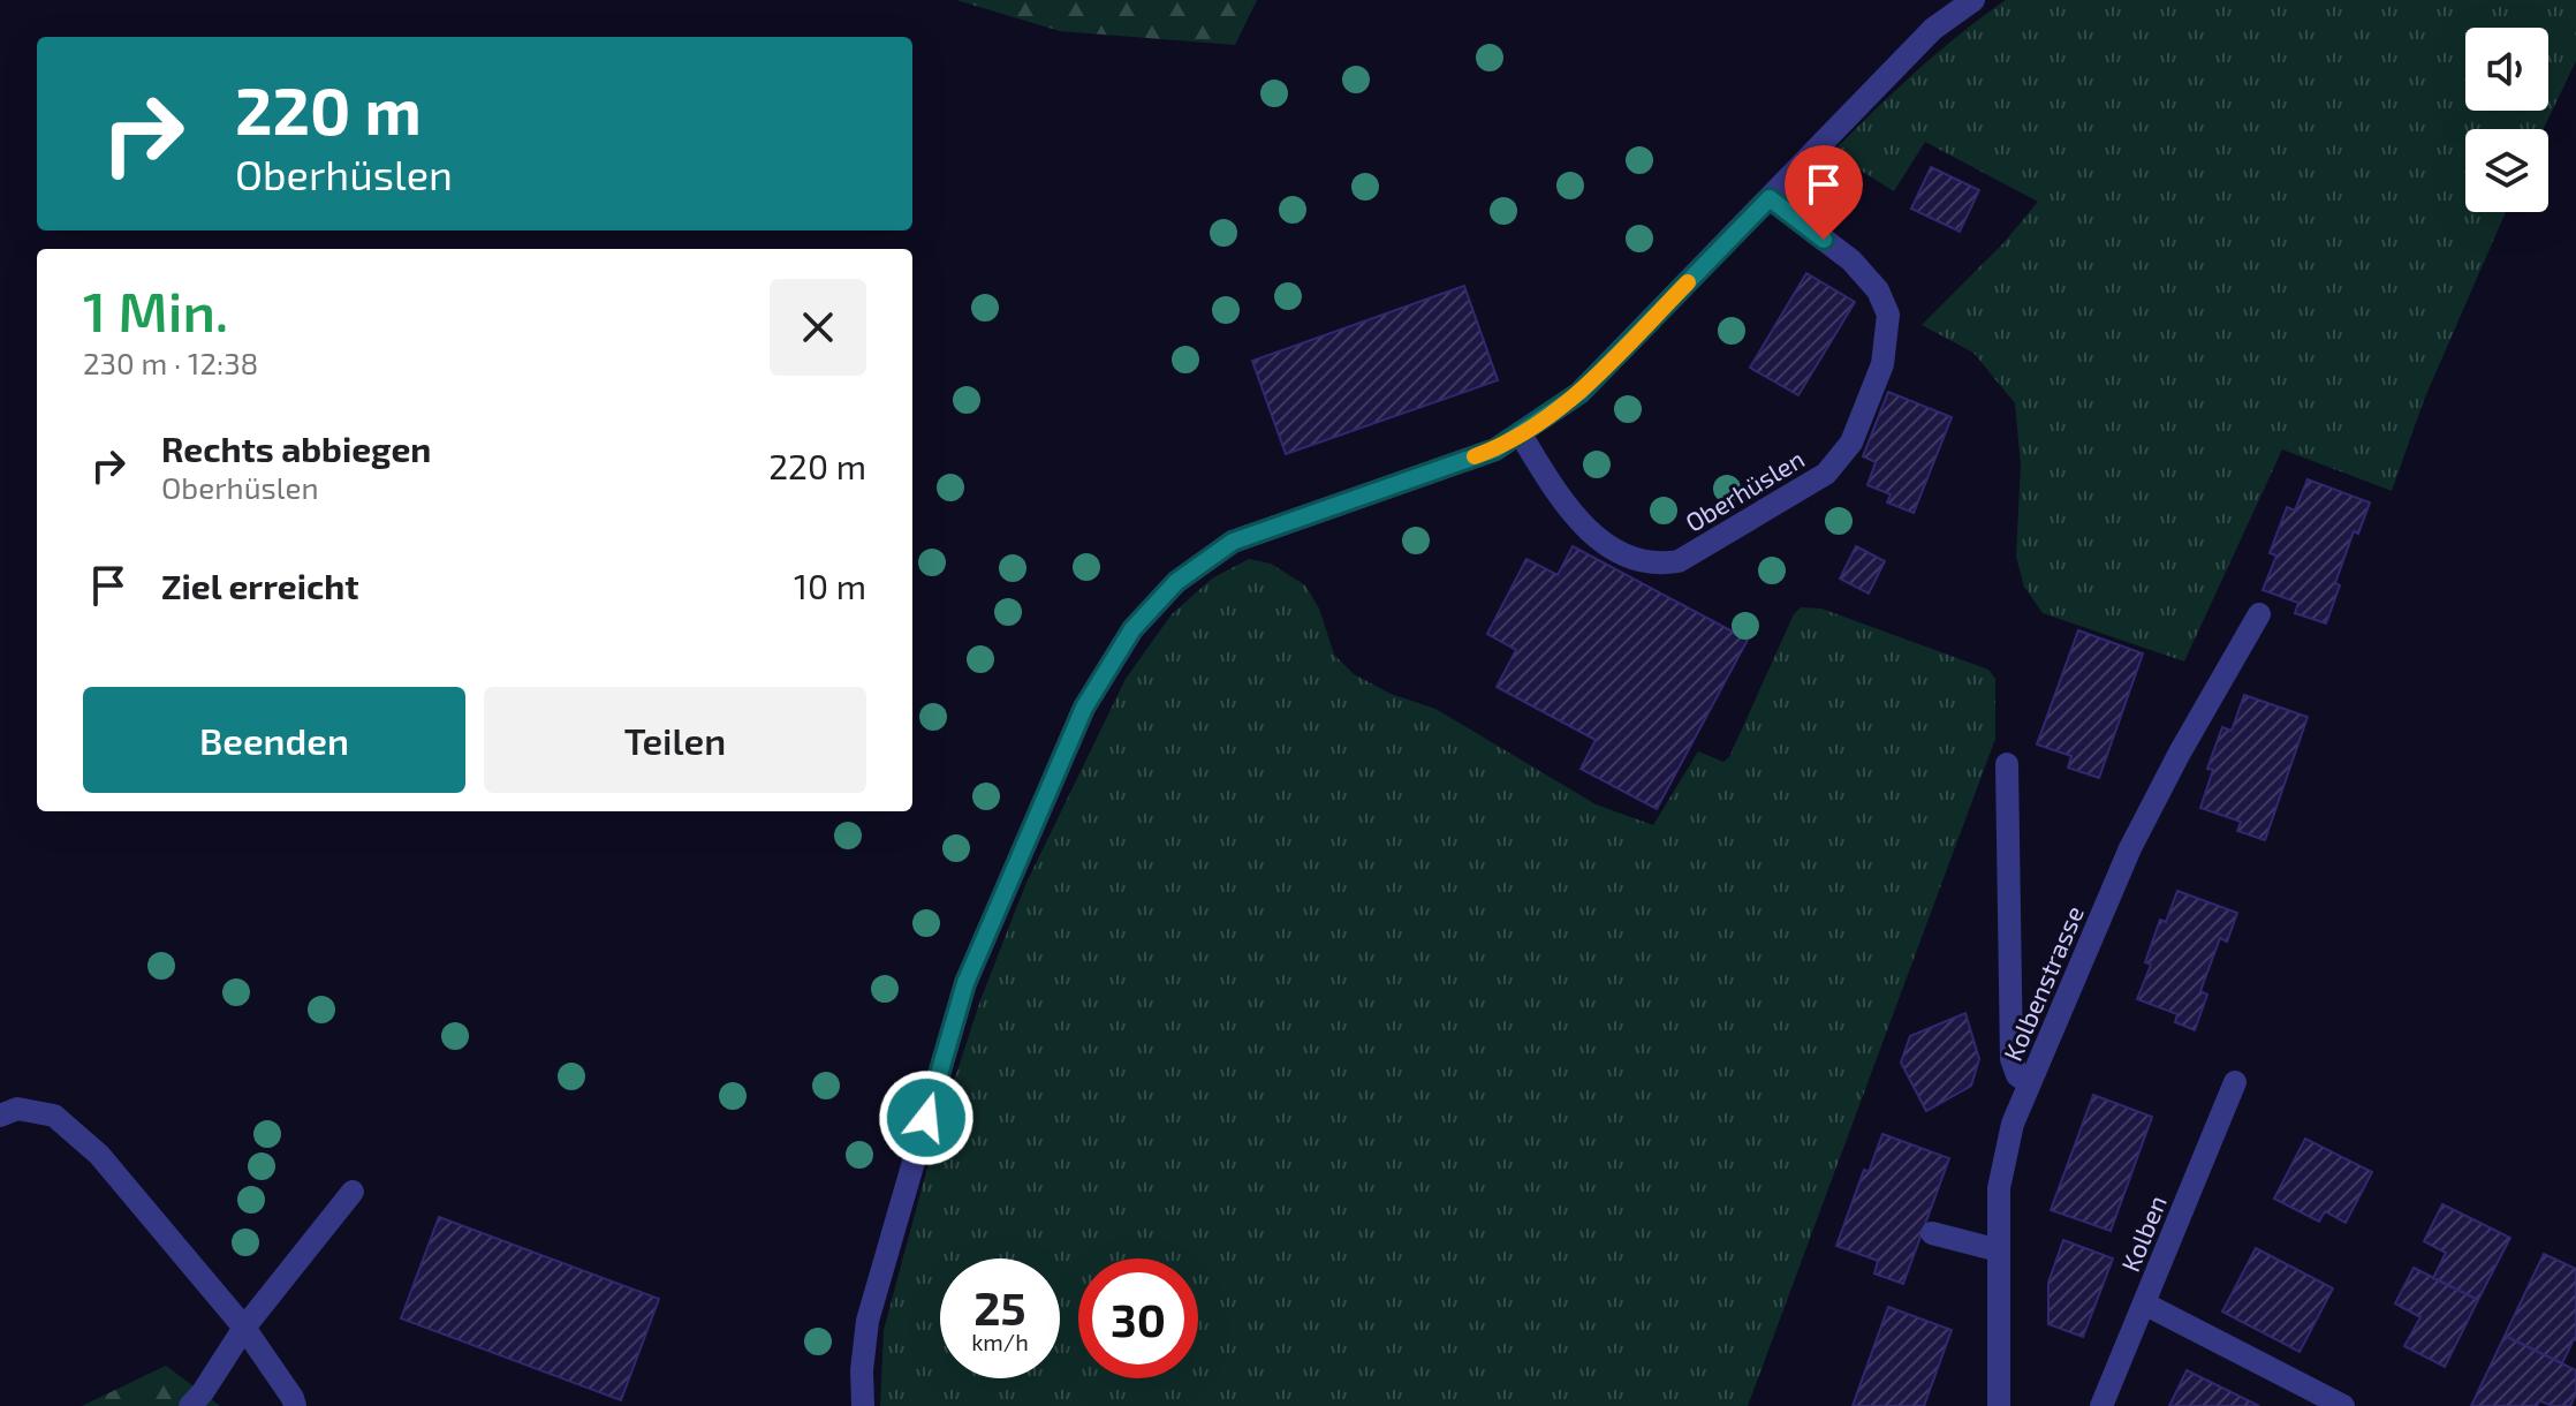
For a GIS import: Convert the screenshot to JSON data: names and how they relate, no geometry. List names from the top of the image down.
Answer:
{
  "streets": {
    "street": ["Oberhüslen", "Kolbenstrasse", "Kolben"]
  },
  "page": {
    "turn": ["220 m", "Oberhüslen"],
    "heading": ["1 Min.", "230 m · 12:38"],
    "list": [
      {
        "name": "Rechts abbiegen",
        "note": "Oberhüslen",
        "value": "220 m"
      },
      {
        "name": "Ziel erreicht",
        "value": "10 m"
      }
    ],
    "buttons": ["Beenden", "Teilen"],
    "speed": "25 km/h",
    "limit": "30"
  }
}
